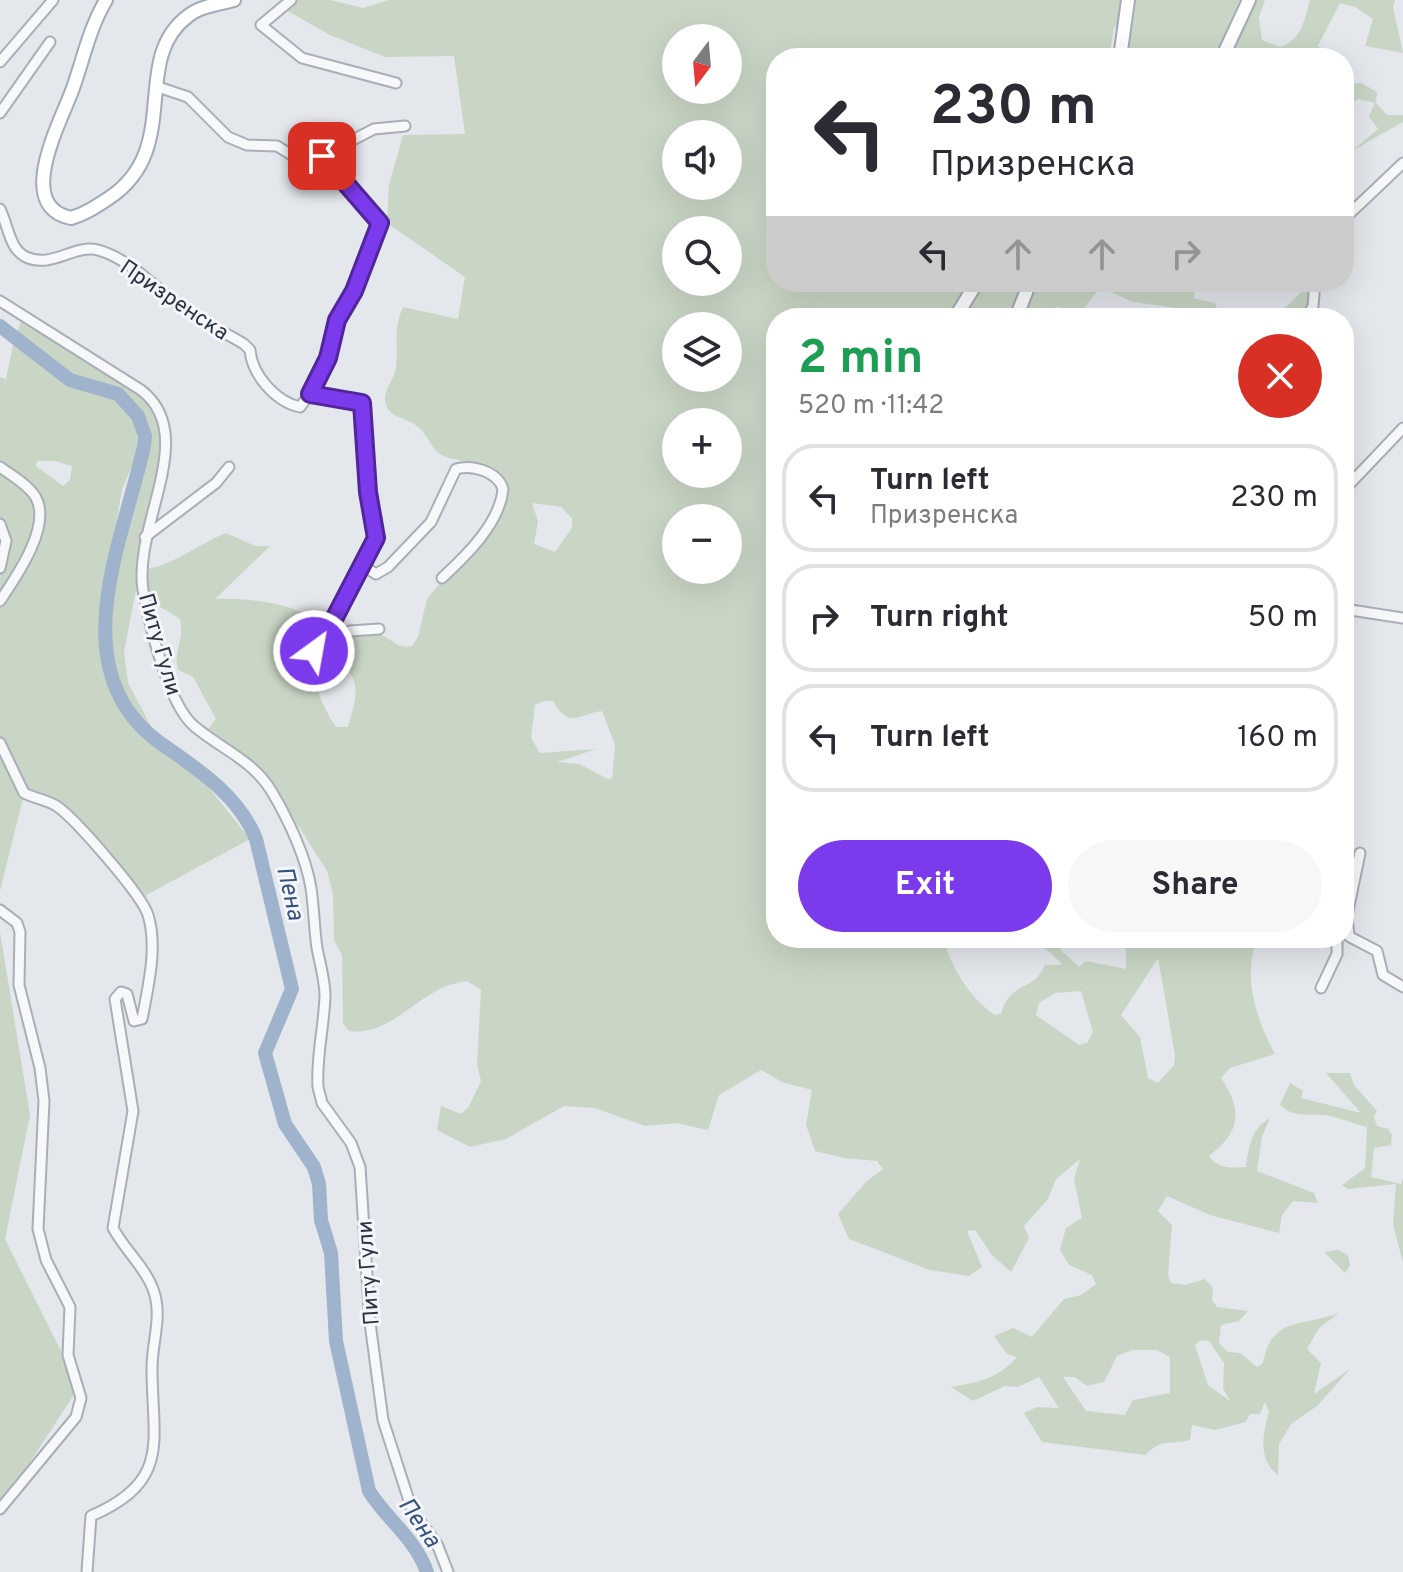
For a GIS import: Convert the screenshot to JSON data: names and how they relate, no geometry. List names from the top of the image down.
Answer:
{
  "streets": {
    "street": ["Призренска", "Питу Гули"]
  },
  "water": ["Пена"],
  "north": "bottom",
  "page": {
    "map_buttons": ["+", "−"],
    "turn": ["230 m", "Призренска"],
    "heading": ["2 min", "520 m · 11:42"],
    "list": [
      {
        "name": "Turn left",
        "note": "Призренска",
        "value": "230 m"
      },
      {
        "name": "Turn right",
        "value": "50 m"
      },
      {
        "name": "Turn left",
        "value": "160 m"
      }
    ],
    "buttons": ["Exit", "Share"]
  }
}
